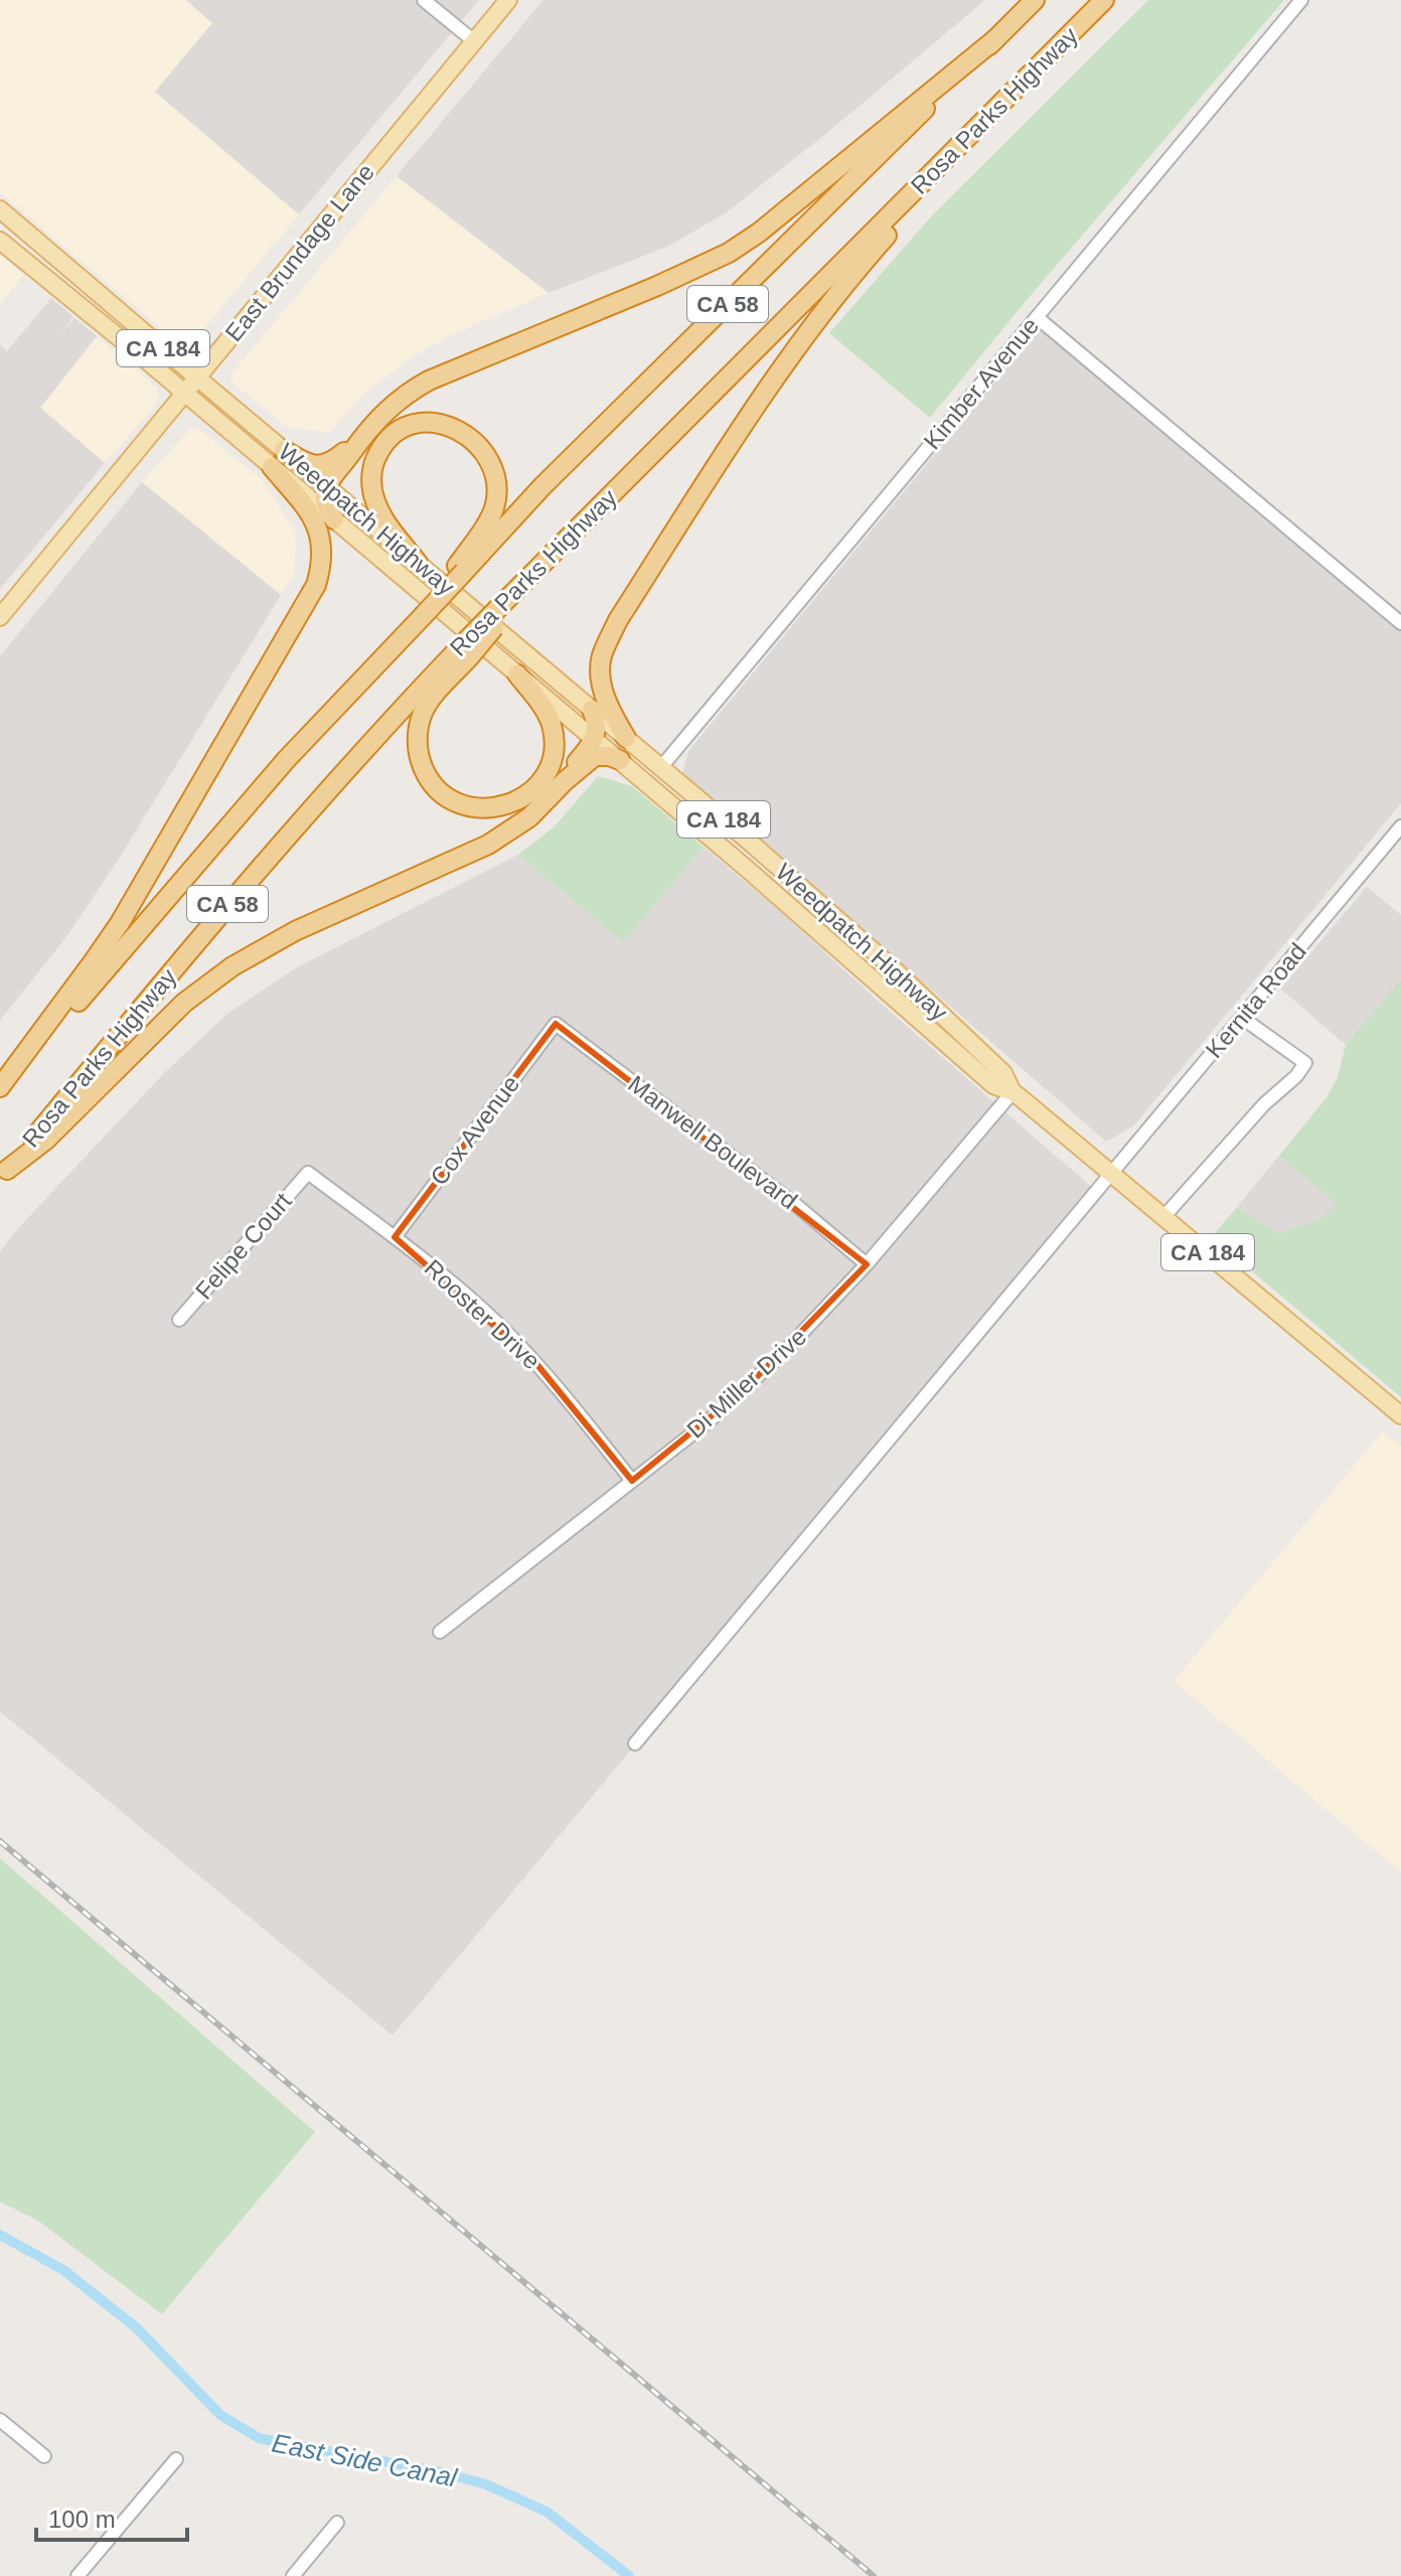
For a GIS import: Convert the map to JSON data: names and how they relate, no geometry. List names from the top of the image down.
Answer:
{
  "streets": {
    "highway": ["Rosa Parks Highway", "CA 58"],
    "main road": ["East Brundage Lane", "CA 184", "Weedpatch Highway"],
    "street": [
      "Kimber Avenue",
      "Kernita Road",
      "Cox Avenue",
      "Manwell Boulevard",
      "Felipe Court",
      "Rooster Drive",
      "Di Miller Drive"
    ]
  },
  "crossings": [
    ["Rosa Parks Highway", "CA 58"],
    ["East Brundage Lane", "Weedpatch Highway"],
    ["Kimber Avenue", "Weedpatch Highway"],
    ["Weedpatch Highway", "Kernita Road"],
    ["Weedpatch Highway", "Di Miller Drive"],
    ["Cox Avenue", "Manwell Boulevard"],
    ["Cox Avenue", "Rooster Drive"],
    ["Manwell Boulevard", "Di Miller Drive"],
    ["Felipe Court", "Rooster Drive"],
    ["Rooster Drive", "Di Miller Drive"]
  ],
  "water": ["East Side Canal"],
  "scale_bar": "100 m"
}
